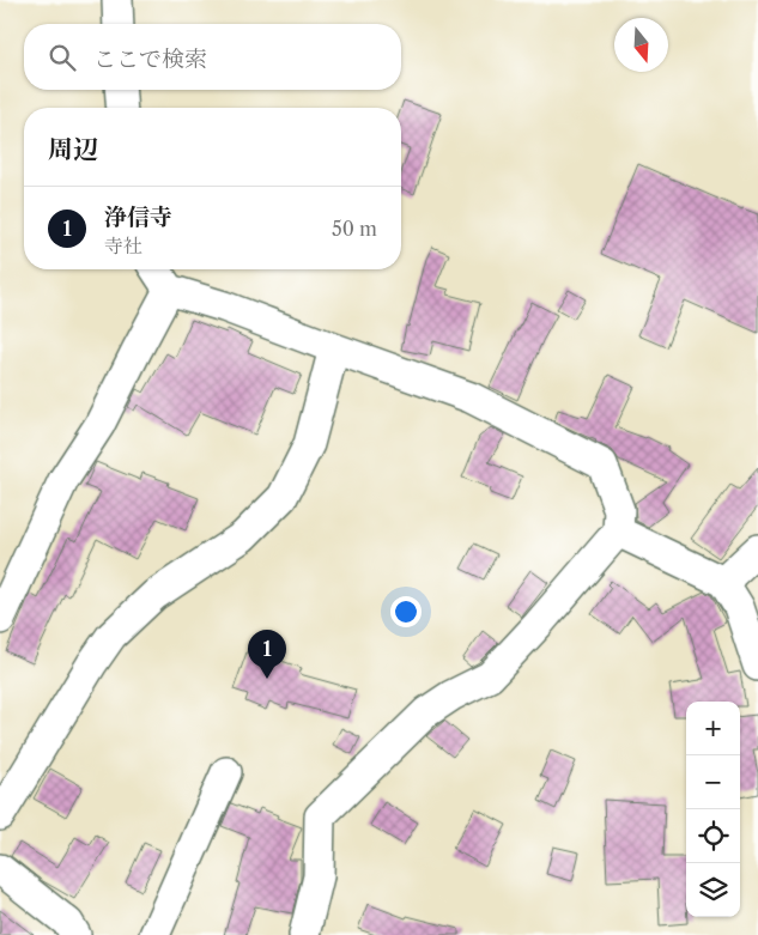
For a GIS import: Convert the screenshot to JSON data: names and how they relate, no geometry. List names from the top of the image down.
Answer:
{
  "north": "bottom",
  "page": {
    "search": "ここで検索",
    "heading": "周辺",
    "list": [
      {
        "mark": "1",
        "name": "浄信寺",
        "note": "寺社",
        "value": "50 m"
      }
    ],
    "pins": "1",
    "map_buttons": ["+", "−"]
  }
}
